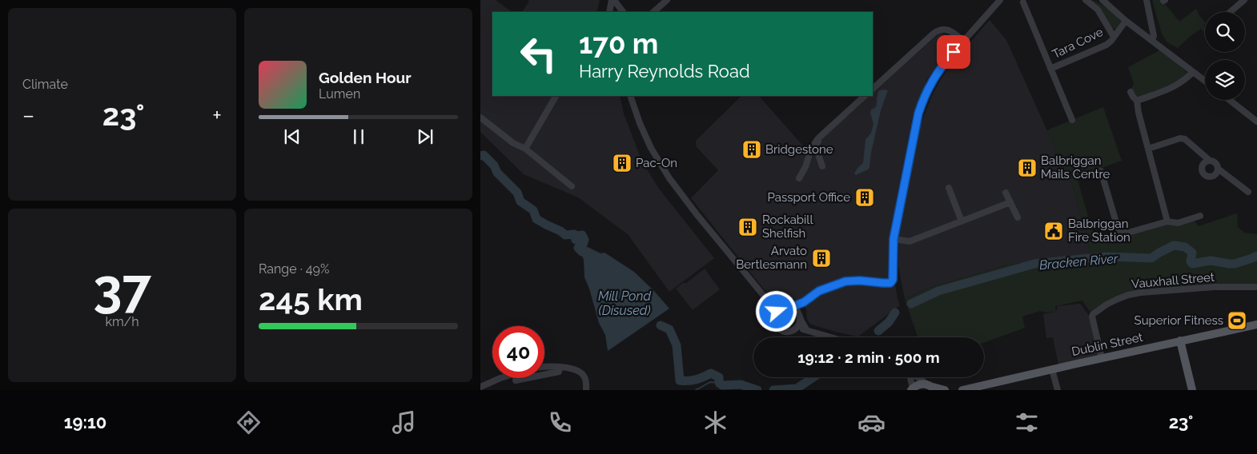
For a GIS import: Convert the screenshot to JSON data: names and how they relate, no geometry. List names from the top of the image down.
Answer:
{
  "streets": {
    "main road": ["Dublin Street"],
    "street": ["Tara Cove", "Vauxhall Street"]
  },
  "crossings": [
    ["Vauxhall Street", "Dublin Street"]
  ],
  "water": ["Bracken River", "Mill Pond (Disused)"],
  "places": {
    "building": [
      "Bridgestone",
      "Pac-On",
      "Balbriggan Mails Centre",
      "Passport Office",
      "Rockabill Shelfish",
      "Arvato Bertlesmann"
    ],
    "public building": ["Balbriggan Fire Station"],
    "sports": ["Superior Fitness"]
  },
  "page": {
    "tile": [
      "Climate",
      ["37", "km/h"],
      ["Range · 49%", "245 km"]
    ],
    "turn": ["170 m", "Harry Reynolds Road"],
    "song": ["Golden Hour", "Lumen"],
    "heat": ["−", "23°", "+"],
    "limit": "40",
    "trip": "19:12 · 2 min · 500 m",
    "tabs": ["19:10", "23°"]
  }
}
